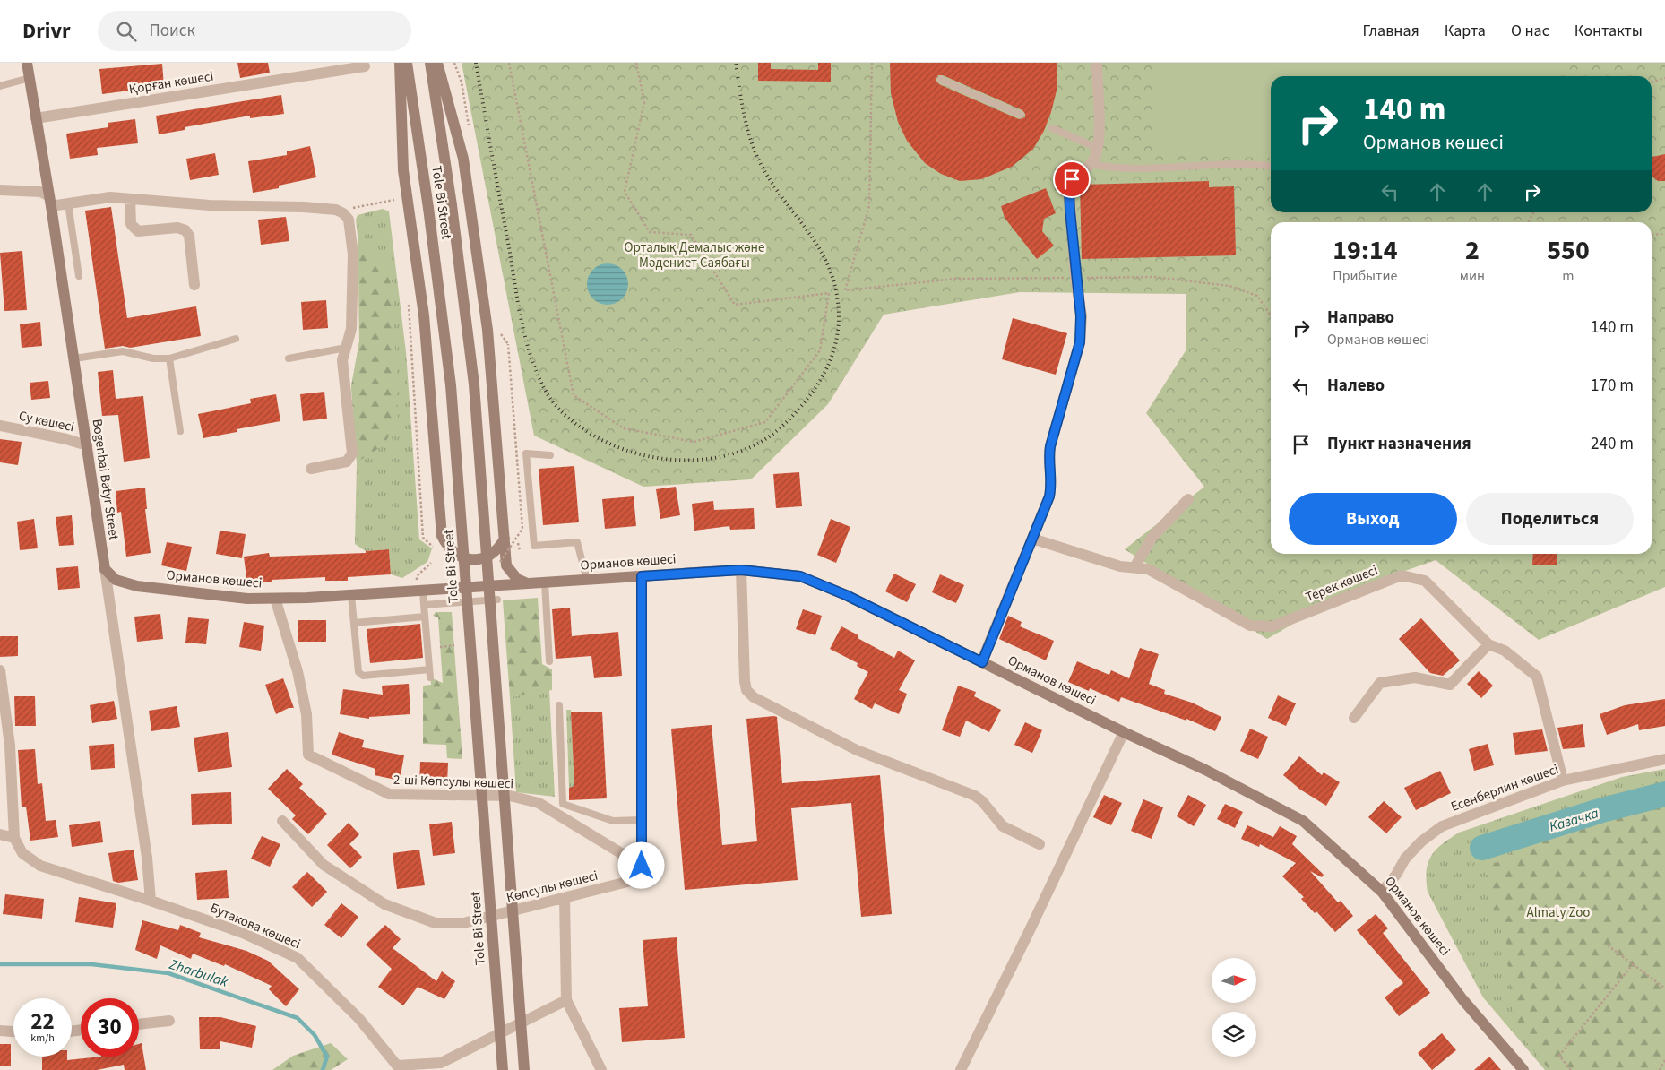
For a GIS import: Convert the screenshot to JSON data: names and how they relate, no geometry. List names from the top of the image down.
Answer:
{
  "streets": {
    "main road": ["Tole Bi Street", "Bogenbai Batyr Street", "Орманов көшесі"],
    "street": [
      "Қорған көшесі",
      "Су көшесі",
      "Терек көшесі",
      "2-ші Көпсулы көшесі",
      "Есенберлин көшесі",
      "Көпсулы көшесі",
      "Бутакова көшесі"
    ]
  },
  "crossings": [
    ["Қорған көшесі", "Bogenbai Batyr Street"],
    ["Су көшесі", "Bogenbai Batyr Street"],
    ["Bogenbai Batyr Street", "Орманов көшесі"],
    ["Bogenbai Batyr Street", "Бутакова көшесі"],
    ["Орманов көшесі", "2-ші Көпсулы көшесі"],
    ["Орманов көшесі", "Есенберлин көшесі"],
    ["Терек көшесі", "Есенберлин көшесі"],
    ["2-ші Көпсулы көшесі", "Көпсулы көшесі"]
  ],
  "water": ["Казачка", "Zharbulak"],
  "parks": ["Орталық Демалыс және Мәдениет Саябағы", "Almaty Zoo"],
  "north": "right",
  "page": {
    "header": "Drivr",
    "search": "Поиск",
    "nav": [
      "Главная",
      "Карта",
      "О нас",
      "Контакты"
    ],
    "turn": ["140 m", "Орманов көшесі"],
    "eta": [
      "19:14",
      "Прибытие",
      "2",
      "мин",
      "550",
      "m"
    ],
    "list": [
      {
        "name": "Направо",
        "note": "Орманов көшесі",
        "value": "140 m"
      },
      {
        "name": "Налево",
        "value": "170 m"
      },
      {
        "name": "Пункт назначения",
        "value": "240 m"
      }
    ],
    "buttons": ["Выход", "Поделиться"],
    "speed": "22 km/h",
    "limit": "30"
  }
}
